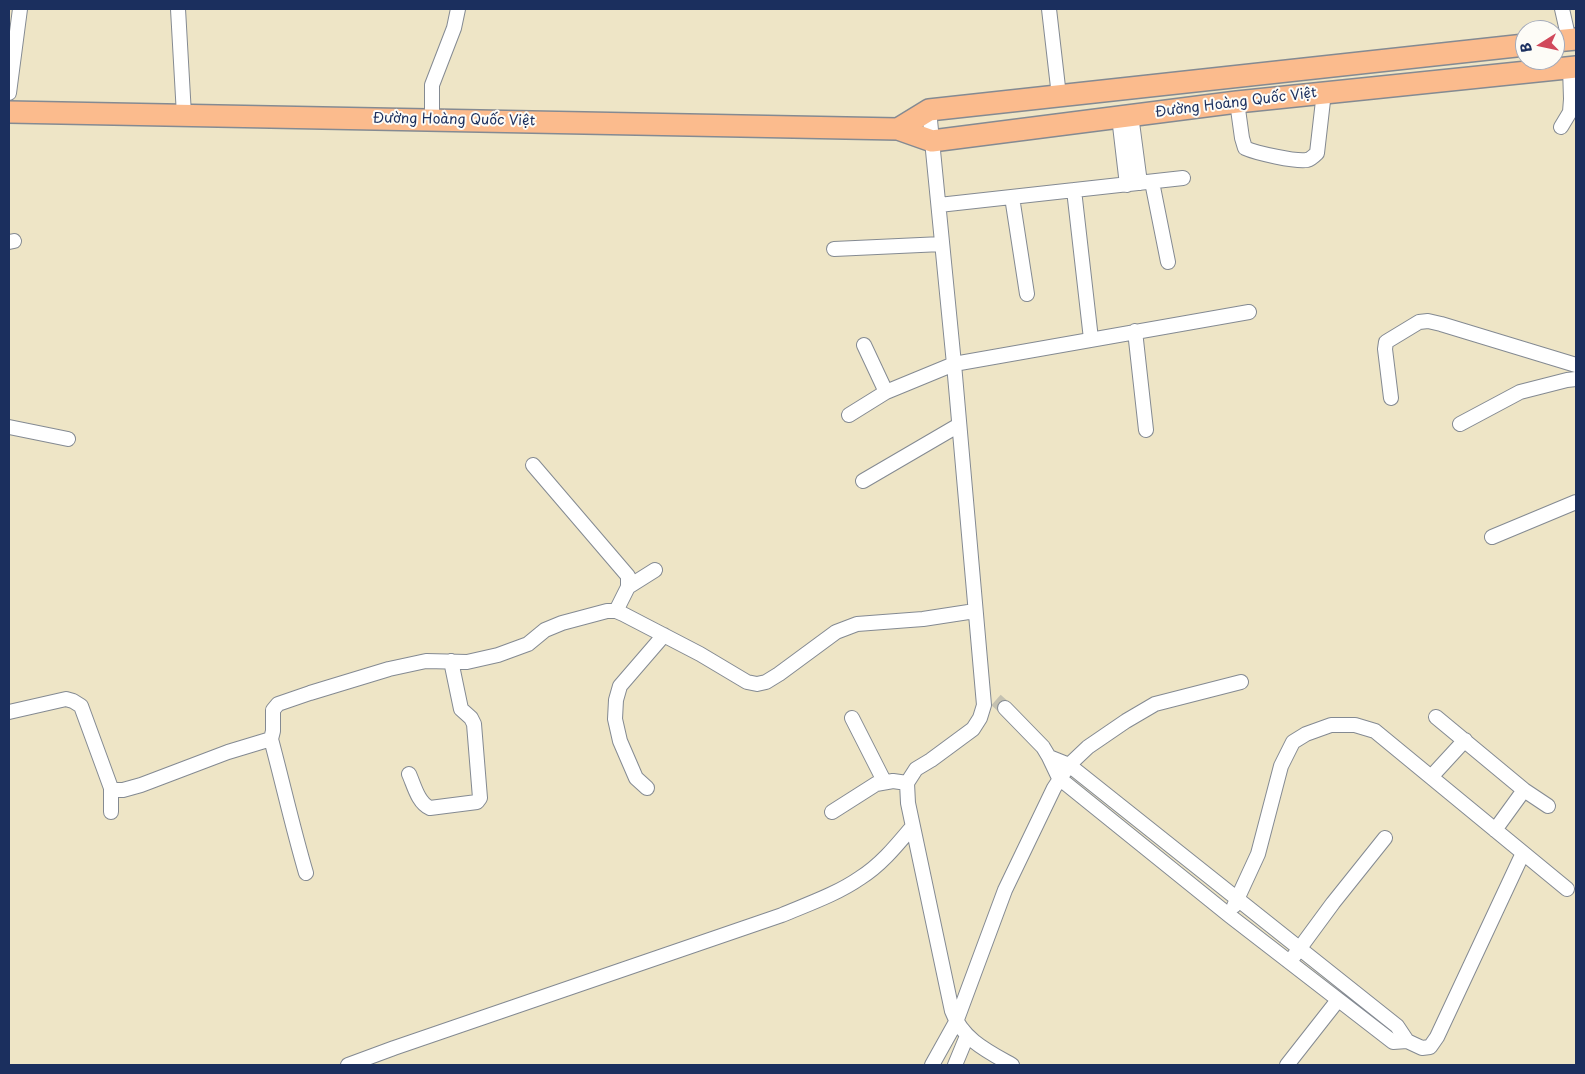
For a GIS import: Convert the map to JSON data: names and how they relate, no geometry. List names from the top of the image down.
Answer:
{
  "streets": {
    "highway": ["Đường Hoàng Quốc Việt"]
  },
  "north": "left"
}
